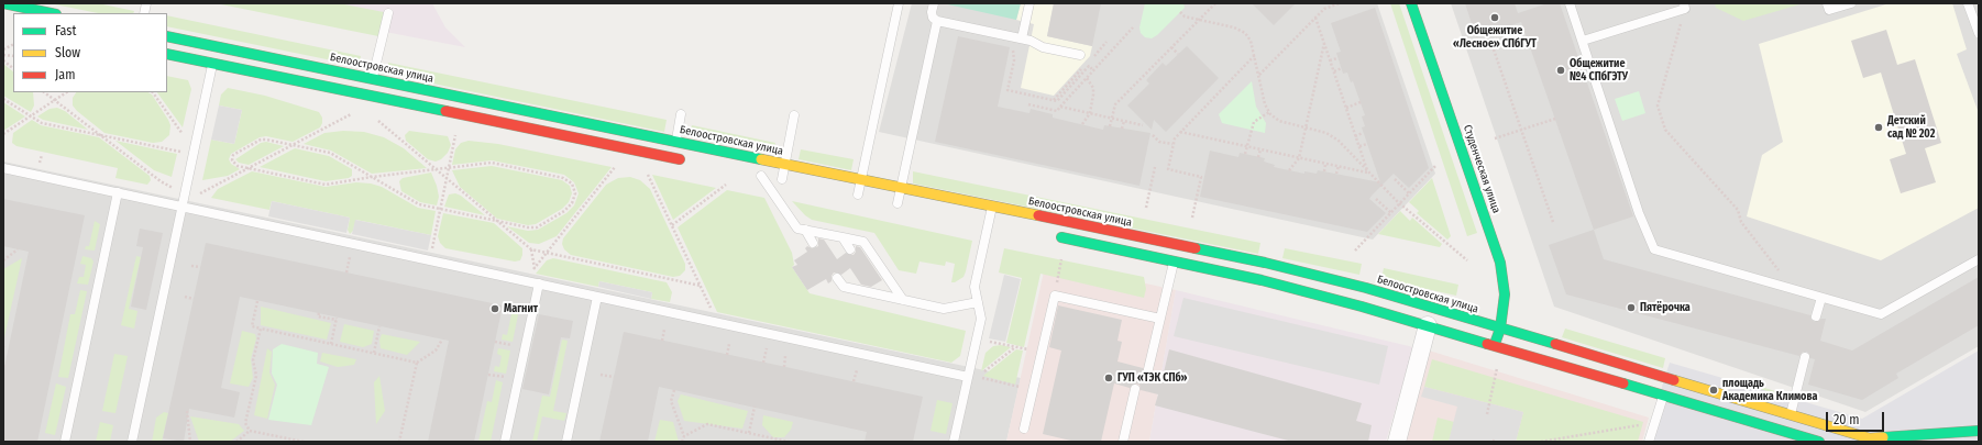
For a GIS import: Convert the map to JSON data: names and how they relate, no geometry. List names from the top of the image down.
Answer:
{
  "streets": {
    "street": ["Белоостровская улица", "Студенческая улица"]
  },
  "crossings": [
    ["Белоостровская улица", "Студенческая улица"]
  ],
  "places": [
    "Общежитие «Лесное» СПбГУТ",
    "Общежитие №4 СПбГЭТУ",
    "Детский сад № 202",
    "Пятёрочка",
    "Магнит",
    "ГУП «ТЭК СПб»",
    "площадь Академика Климова"
  ],
  "legend": ["Fast", "Slow", "Jam"],
  "scale_bar": "20 m"
}
